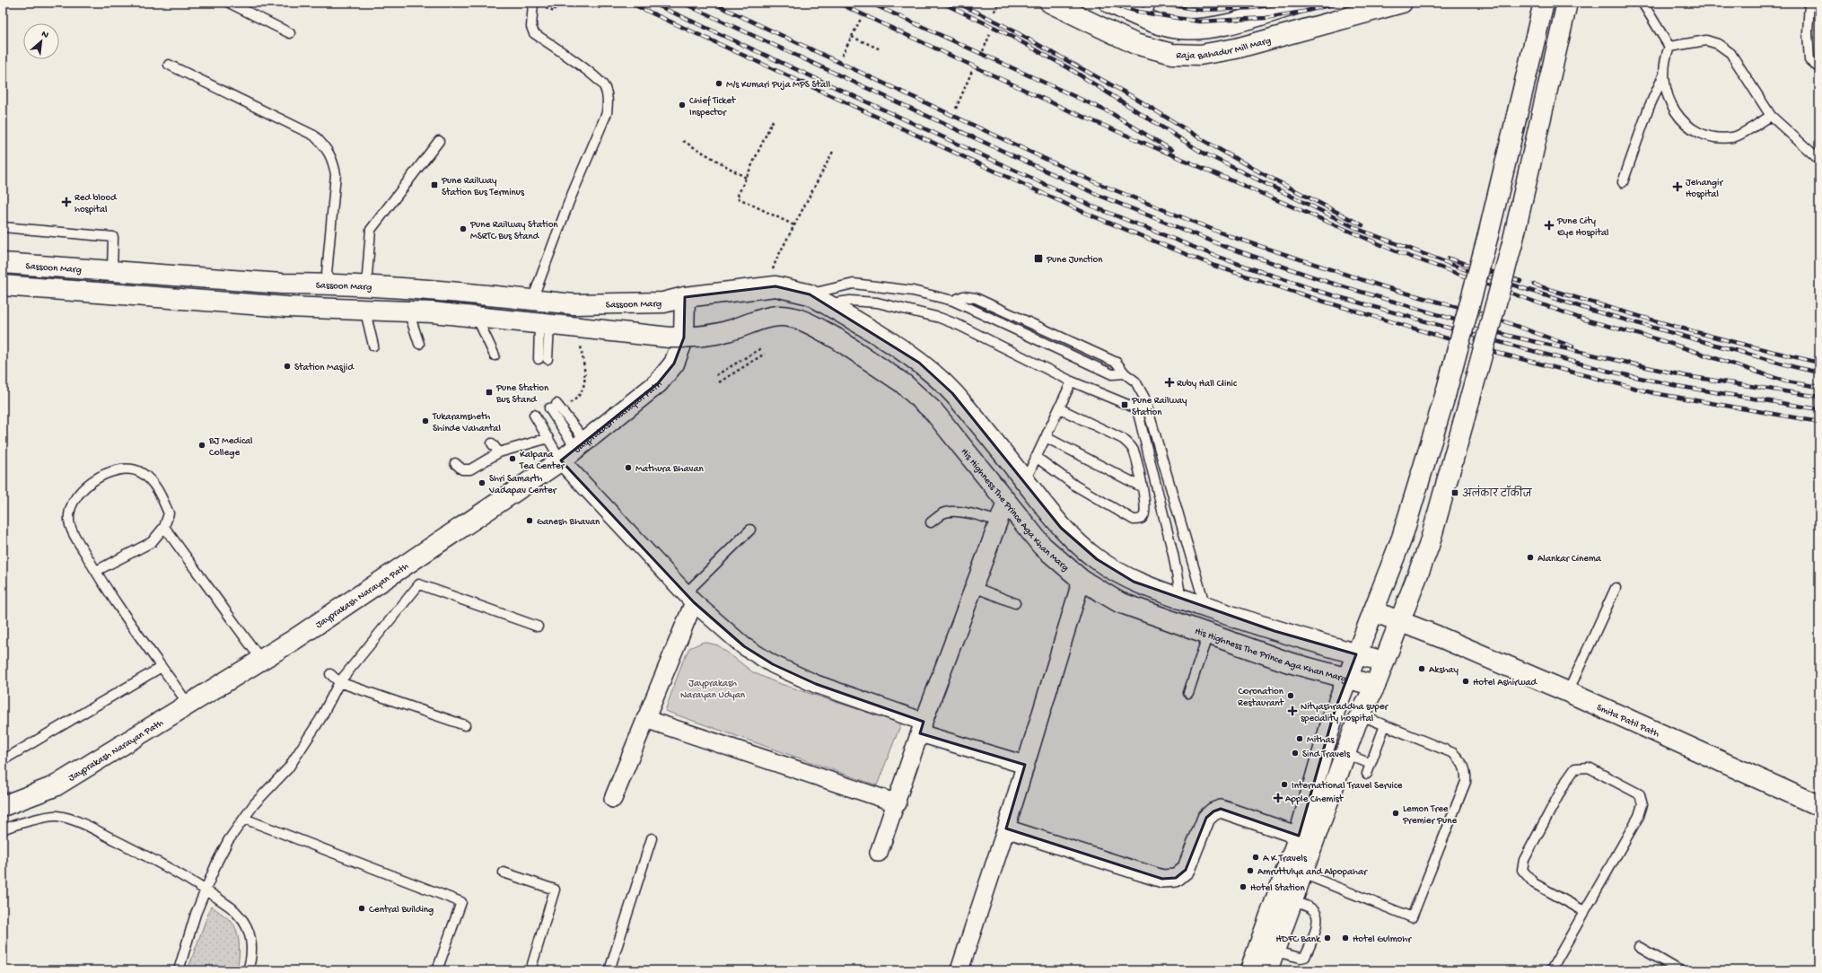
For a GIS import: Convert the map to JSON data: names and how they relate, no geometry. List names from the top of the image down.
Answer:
{
  "streets": {
    "main road": [
      "Raja Bahadur Mill Marg",
      "Sassoon Marg",
      "Jayprakash Narayan Path",
      "His Highness The Prince Aga Khan Marg",
      "Smita Patil Path"
    ]
  },
  "crossings": [
    ["Sassoon Marg", "Jayprakash Narayan Path"],
    ["Sassoon Marg", "His Highness The Prince Aga Khan Marg"],
    ["Jayprakash Narayan Path", "His Highness The Prince Aga Khan Marg"]
  ],
  "parks": ["Jayprakash Narayan Udyan"],
  "places": {
    "other": [
      "M/s Kumari Puja MPS Stall",
      "Chief Ticket Inspector",
      "Pune Railway Station MSRTC Bus Stand",
      "Station Masjid",
      "Tukaramsheth Shinde Vahantal",
      "BJ Medical College",
      "Kalpana Tea Center",
      "Mathura Bhavan",
      "Shri Samarth Vadapav Center",
      "Ganesh Bhavan",
      "Alankar Cinema",
      "Akshay",
      "Hotel Ashirwad",
      "Coronation Restaurant",
      "Mithas",
      "Sind Travels",
      "International Travel Service",
      "Lemon Tree Premier Pune",
      "A K Travels",
      "Amruttulya and Alpopahar",
      "Hotel Station",
      "Central Building",
      "HDFC Bank",
      "Hotel Gulmohr"
    ],
    "transit": [
      "Pune Railway Station Bus Terminus",
      "Pune Junction",
      "Pune Station Bus Stand",
      "Pune Railway Station",
      "अलंकार टॉकीज"
    ],
    "health": [
      "Jehangir Hospital",
      "Red blood hospital",
      "Pune City Eye Hospital",
      "Ruby Hall Clinic",
      "Nityashraddha super speciality hospital",
      "Apple Chemist"
    ]
  },
  "north": "top right"
}
